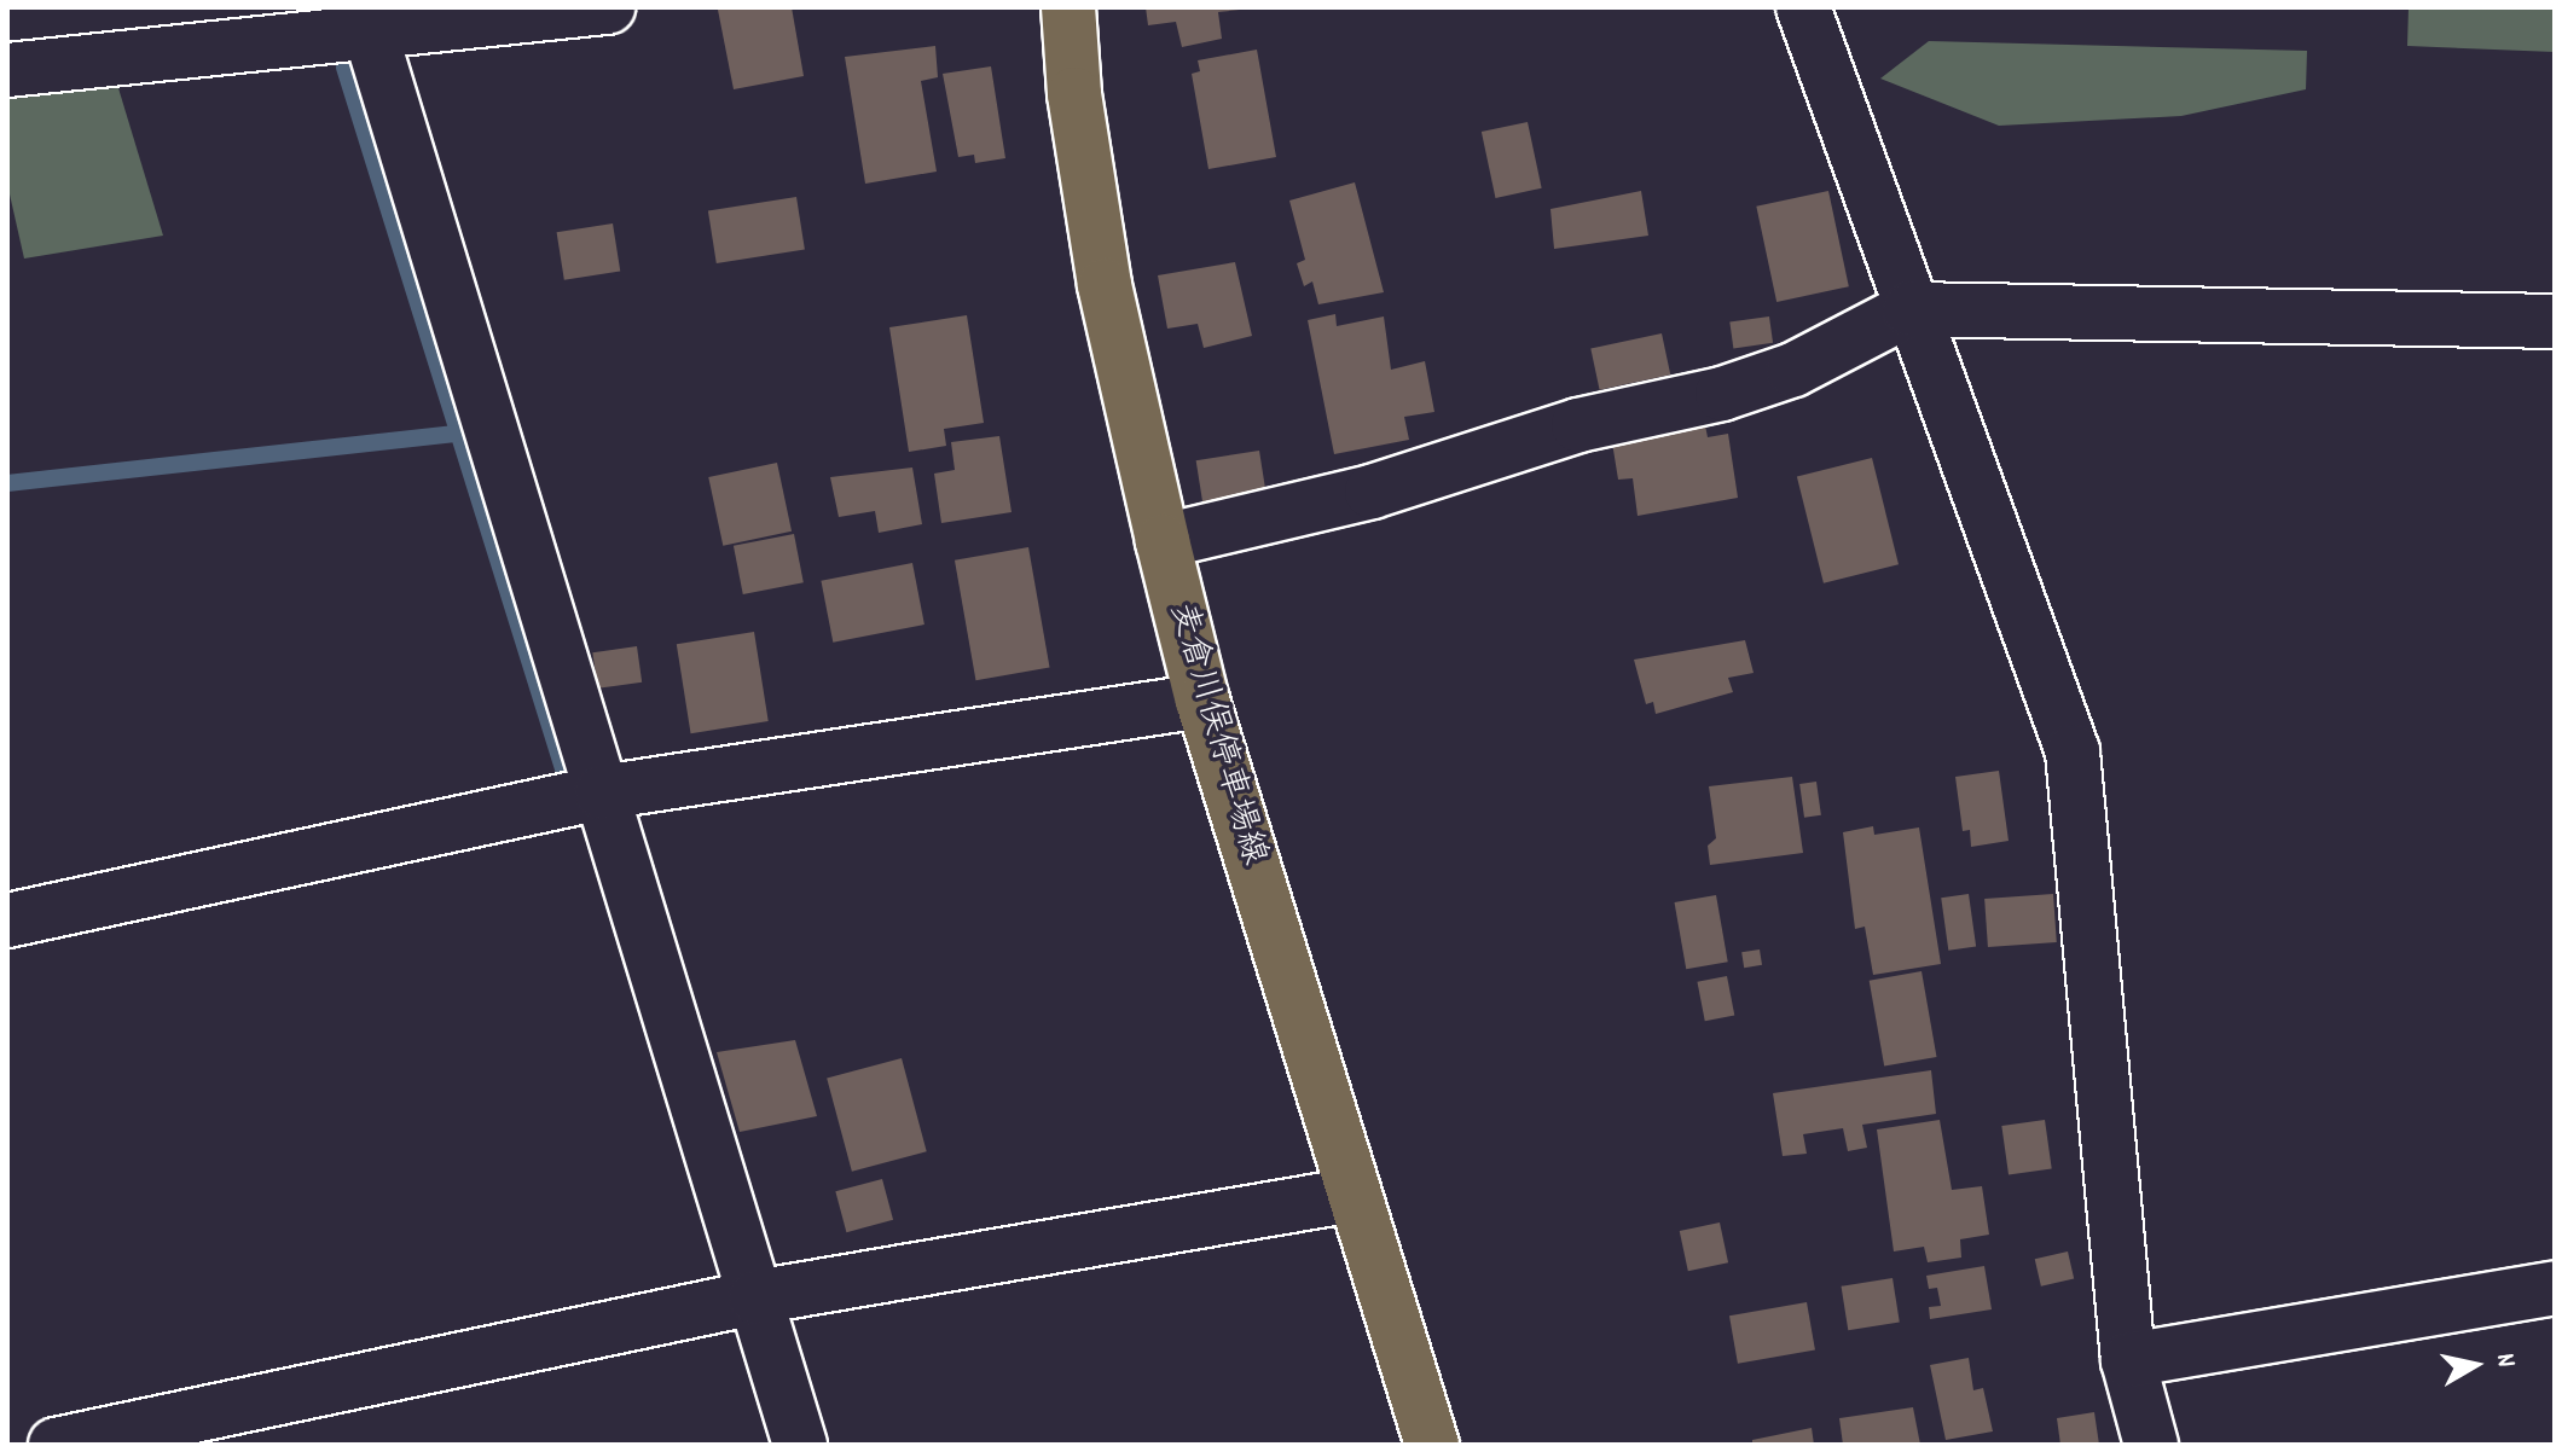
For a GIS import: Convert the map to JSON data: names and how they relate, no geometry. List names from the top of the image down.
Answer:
{
  "streets": {
    "main road": ["麦倉川俣停車場線"]
  },
  "north": "right"
}
